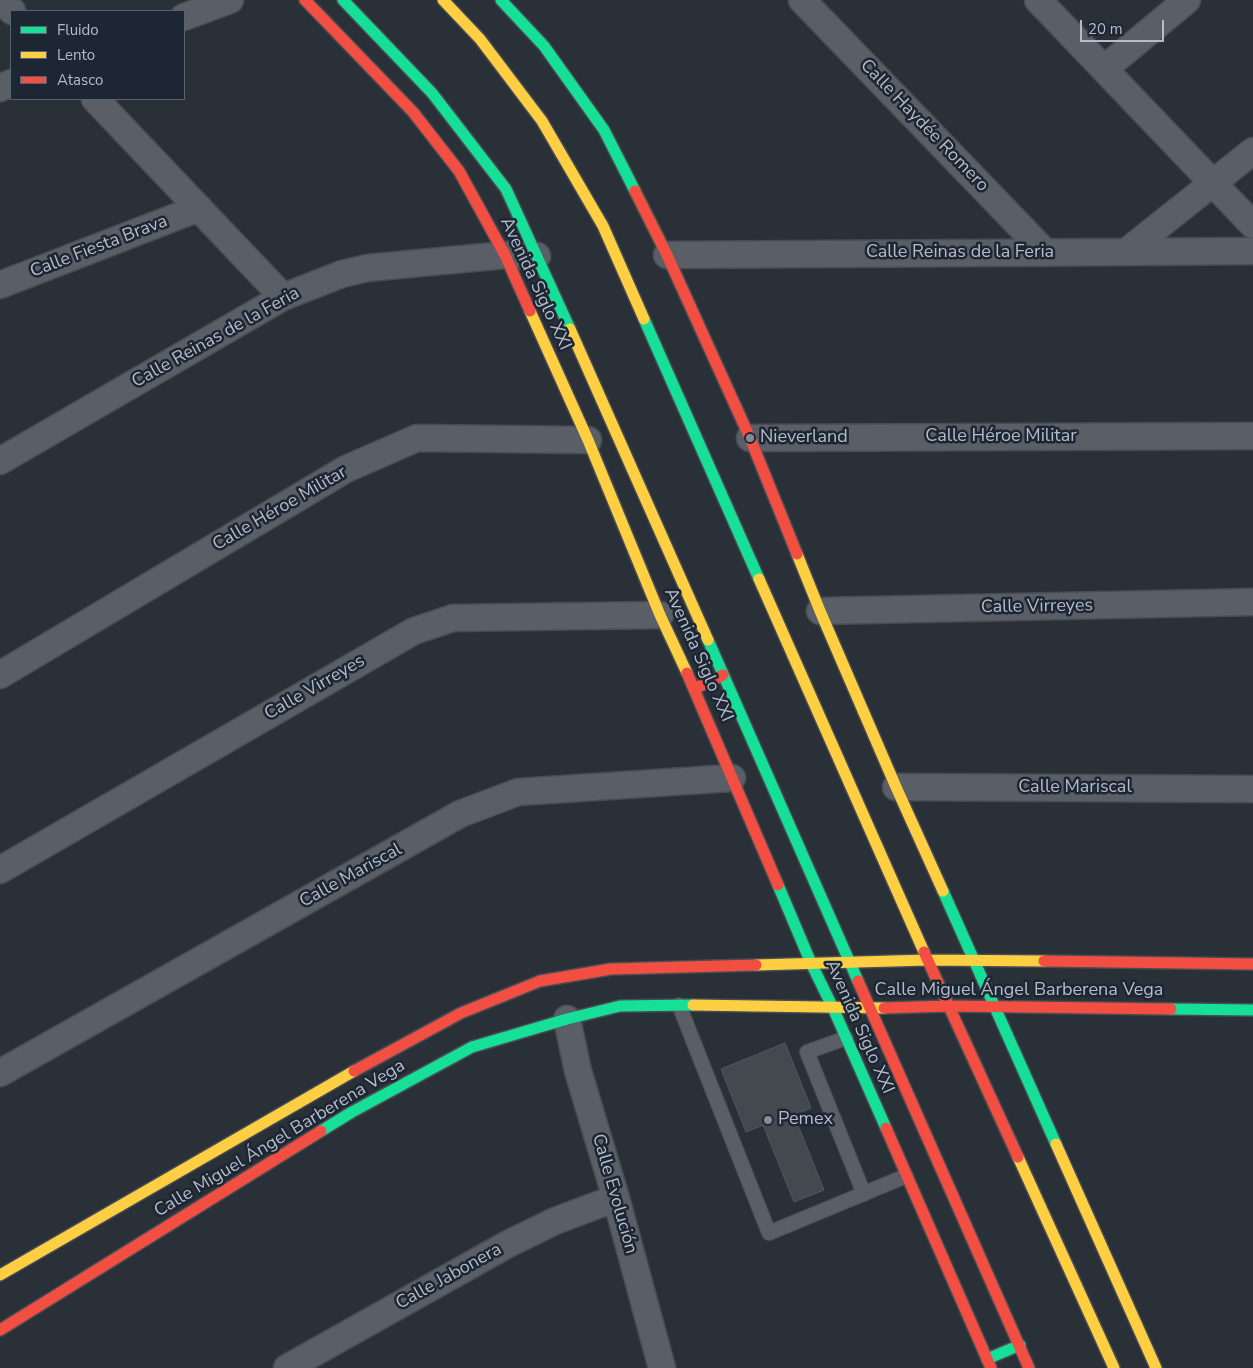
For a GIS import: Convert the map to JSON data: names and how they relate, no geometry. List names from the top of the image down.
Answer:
{
  "streets": {
    "main road": ["Avenida Siglo XXI", "Calle Miguel Ángel Barberena Vega"],
    "street": [
      "Calle Haydée Romero",
      "Calle Fiesta Brava",
      "Calle Reinas de la Feria",
      "Calle Héroe Militar",
      "Calle Virreyes",
      "Calle Mariscal",
      "Calle Evolución",
      "Calle Jabonera"
    ]
  },
  "crossings": [
    ["Calle Haydée Romero", "Calle Reinas de la Feria"],
    ["Calle Reinas de la Feria", "Avenida Siglo XXI"],
    ["Avenida Siglo XXI", "Calle Héroe Militar"],
    ["Avenida Siglo XXI", "Calle Virreyes"],
    ["Avenida Siglo XXI", "Calle Mariscal"],
    ["Avenida Siglo XXI", "Calle Miguel Ángel Barberena Vega"],
    ["Calle Miguel Ángel Barberena Vega", "Calle Evolución"],
    ["Calle Evolución", "Calle Jabonera"]
  ],
  "places": ["Nieverland", "Pemex"],
  "legend": ["Fluido", "Lento", "Atasco"],
  "scale_bar": "20 m"
}
